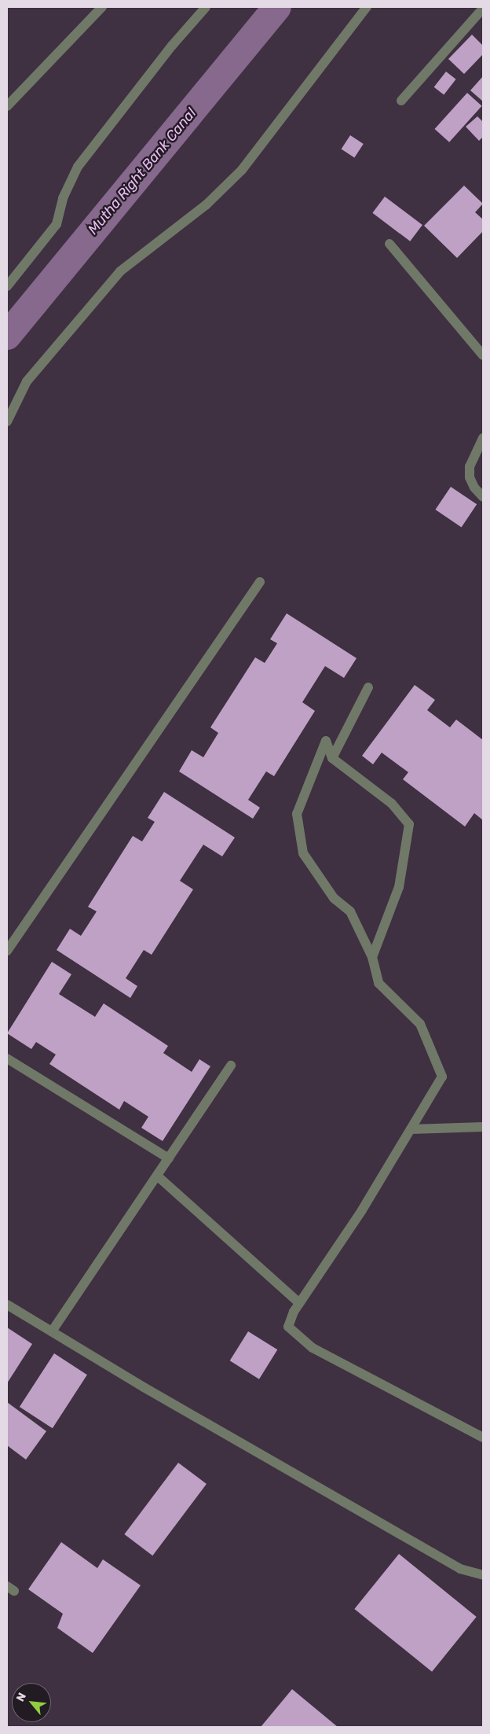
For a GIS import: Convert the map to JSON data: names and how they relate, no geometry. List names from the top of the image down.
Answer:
{
  "water": ["Mutha Right Bank Canal"],
  "north": "top left"
}
